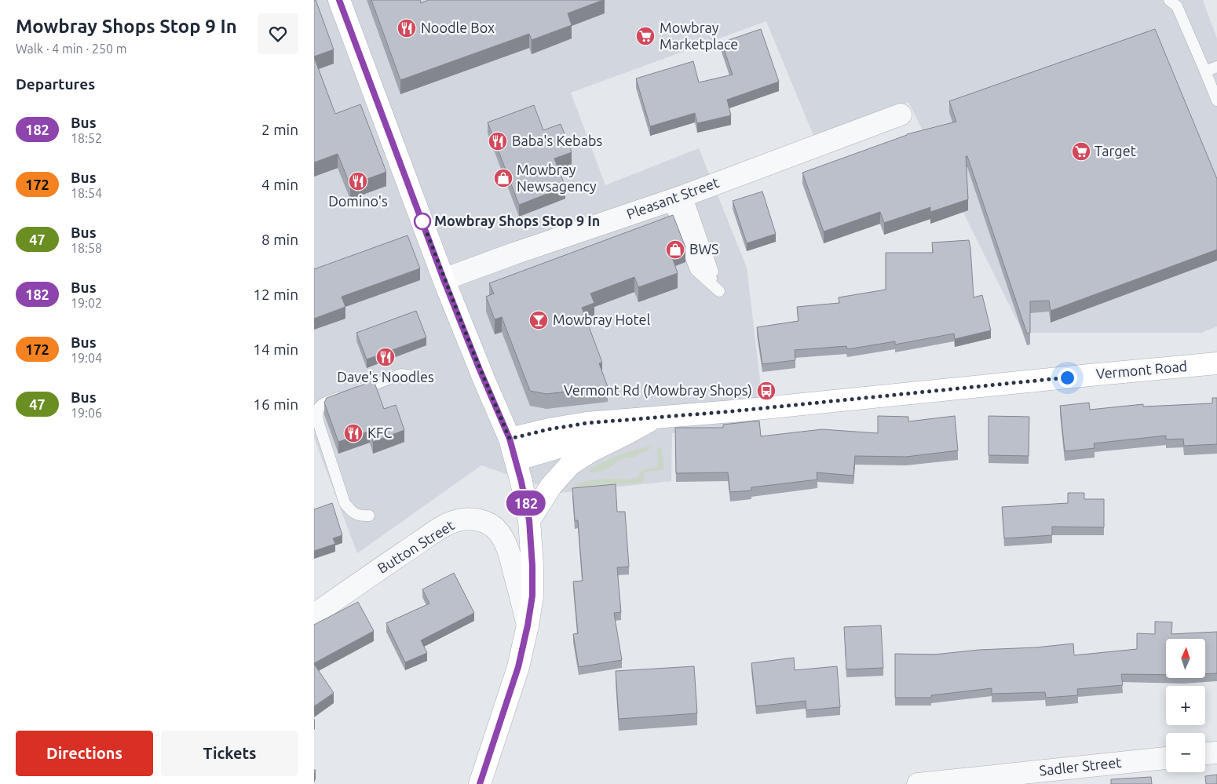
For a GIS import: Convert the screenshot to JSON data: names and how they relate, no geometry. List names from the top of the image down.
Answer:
{
  "streets": {
    "main road": ["Vermont Road"],
    "street": ["Pleasant Street", "Button Street", "Sadler Street"]
  },
  "places": {
    "restaurant": [
      "Noodle Box",
      "Baba's Kebabs",
      "Domino's",
      "Dave's Noodles",
      "KFC"
    ],
    "supermarket": ["Mowbray Marketplace", "Target"],
    "shop": ["Mowbray Newsagency", "BWS"],
    "other": ["Mowbray Shops Stop 9 In"],
    "bar": ["Mowbray Hotel"],
    "bus stop": ["Vermont Rd (Mowbray Shops)"]
  },
  "lines": ["bus line 182"],
  "north": "top",
  "page": {
    "heading": [
      ["Mowbray Shops Stop 9 In", "Walk · 4 min · 250 m"],
      "Departures"
    ],
    "on_map": "182",
    "list": [
      {
        "mark": "182",
        "name": "Bus",
        "note": "18:52",
        "value": "2 min"
      },
      {
        "mark": "172",
        "name": "Bus",
        "note": "18:54",
        "value": "4 min"
      },
      {
        "mark": "47",
        "name": "Bus",
        "note": "18:58",
        "value": "8 min"
      },
      {
        "mark": "182",
        "name": "Bus",
        "note": "19:02",
        "value": "12 min"
      },
      {
        "mark": "172",
        "name": "Bus",
        "note": "19:04",
        "value": "14 min"
      },
      {
        "mark": "47",
        "name": "Bus",
        "note": "19:06",
        "value": "16 min"
      }
    ],
    "map_buttons": ["+", "−"],
    "buttons": ["Directions", "Tickets"]
  }
}
